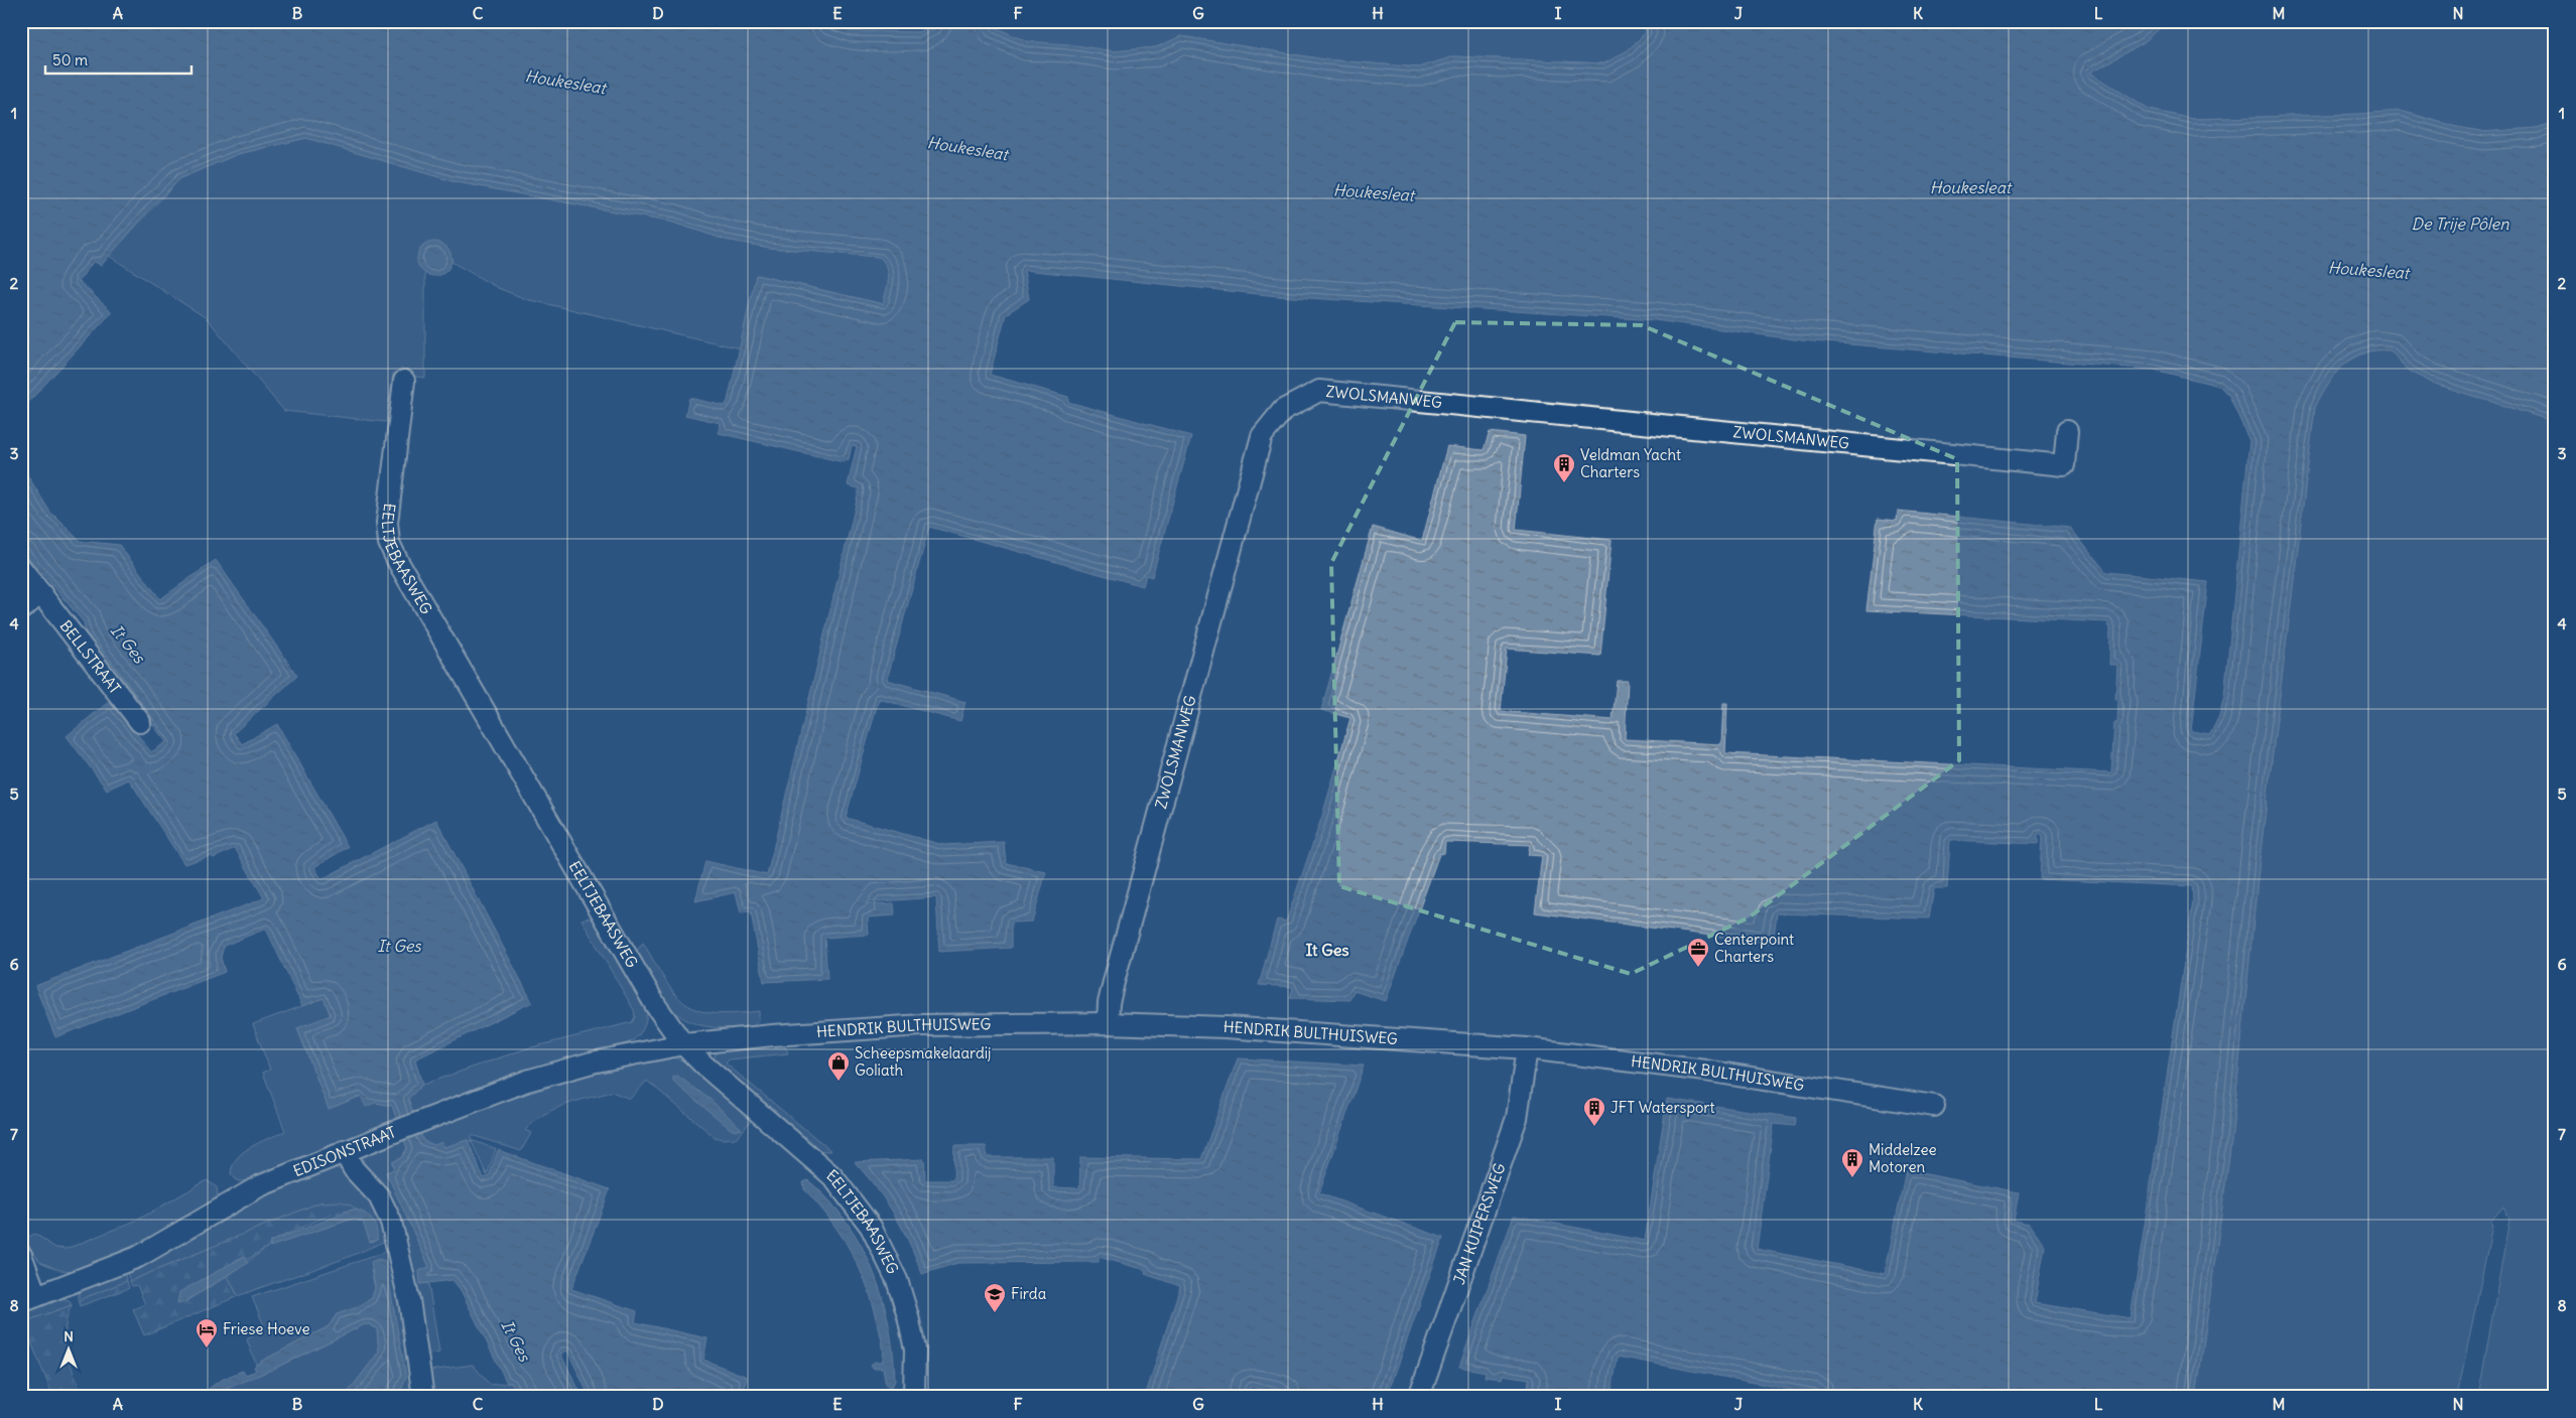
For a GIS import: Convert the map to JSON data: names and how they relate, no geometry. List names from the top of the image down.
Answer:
{
  "streets": {
    "street": [
      "ZWOLSMANWEG",
      "EELTJEBAASWEG",
      "BELLSTRAAT",
      "HENDRIK BULTHUISWEG",
      "EDISONSTRAAT",
      "JAN KUIPERSWEG"
    ]
  },
  "crossings": [
    ["ZWOLSMANWEG", "HENDRIK BULTHUISWEG"],
    ["EELTJEBAASWEG", "HENDRIK BULTHUISWEG"],
    ["EELTJEBAASWEG", "EDISONSTRAAT"],
    ["HENDRIK BULTHUISWEG", "EDISONSTRAAT"],
    ["HENDRIK BULTHUISWEG", "JAN KUIPERSWEG"]
  ],
  "districts": ["It Ges"],
  "water": ["Houkesleat", "De Trije Pôlen", "It Ges"],
  "places": {
    "building": ["Veldman Yacht Charters", "JFT Watersport", "Middelzee Motoren"],
    "office": ["Centerpoint Charters"],
    "shop": ["Scheepsmakelaardij Goliath"],
    "school or university": ["Firda"],
    "hotel": ["Friese Hoeve"]
  },
  "scale_bar": "50 m",
  "north": "top",
  "grid": {
    "columns": [
      "A",
      "B",
      "C",
      "D",
      "E",
      "F",
      "G",
      "H",
      "I",
      "J",
      "K",
      "L",
      "M",
      "N"
    ],
    "rows": [
      "1",
      "2",
      "3",
      "4",
      "5",
      "6",
      "7",
      "8"
    ]
  }
}
